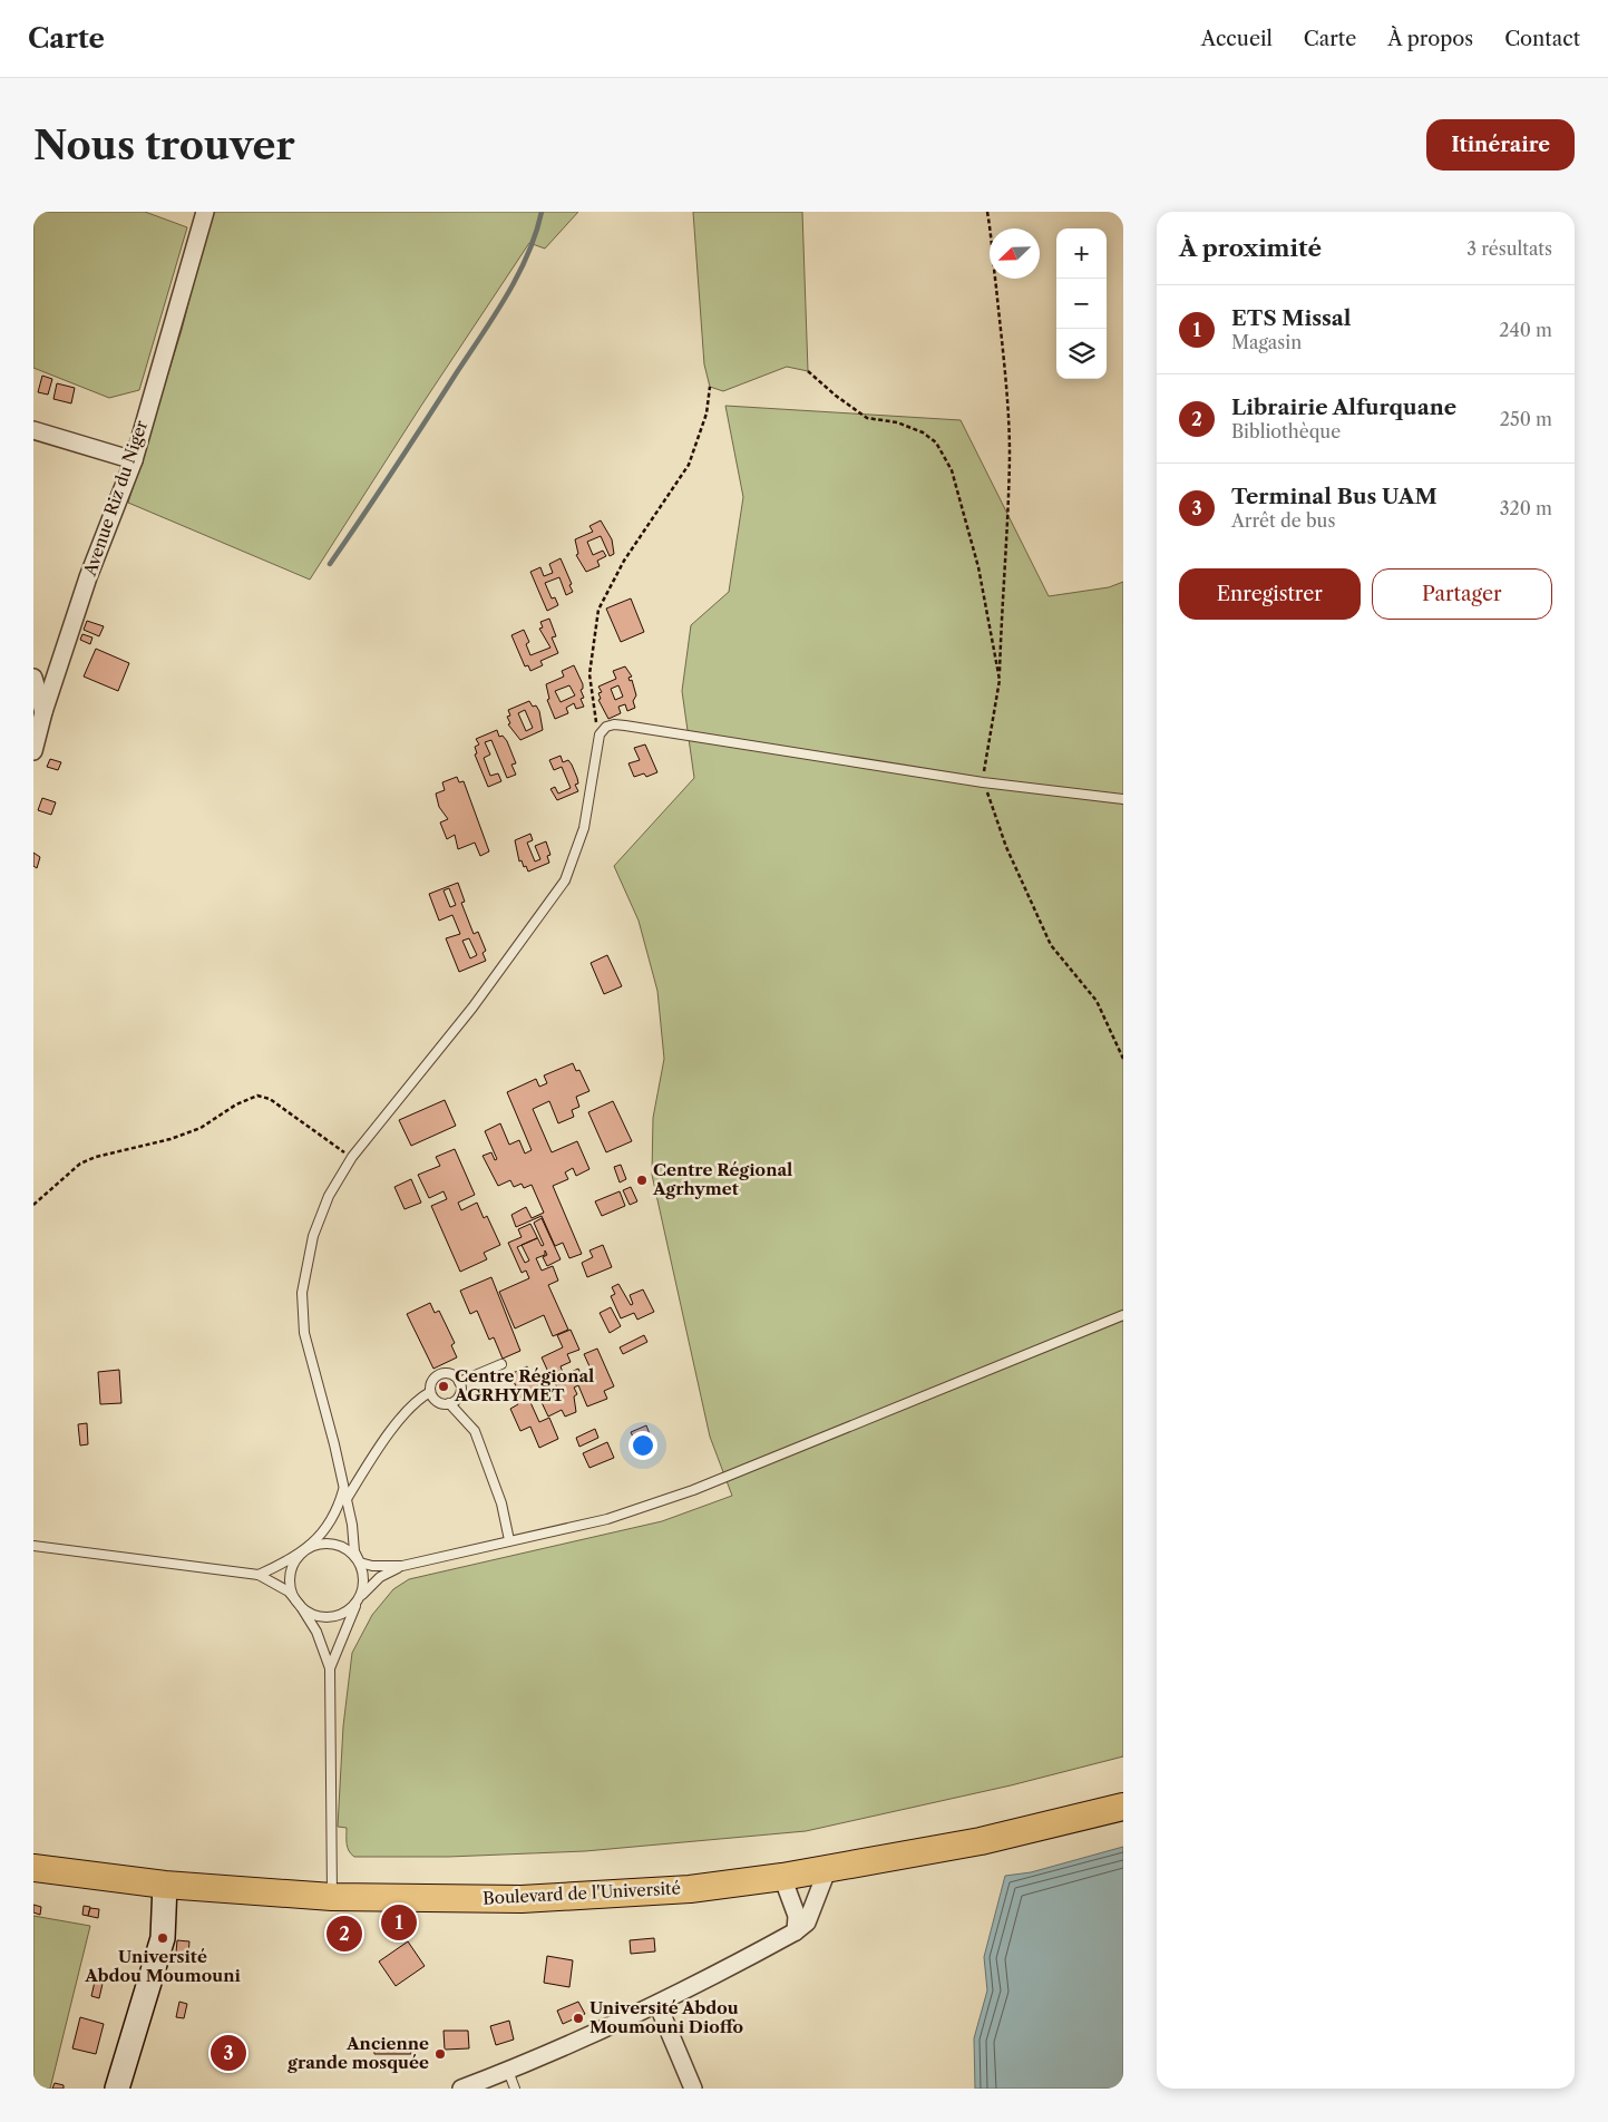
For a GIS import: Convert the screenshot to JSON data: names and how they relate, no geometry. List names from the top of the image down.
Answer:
{
  "streets": {
    "main road": ["Boulevard de l'Université"],
    "street": ["Avenue Riz du Niger"]
  },
  "places": [
    "Centre Régional Agrhymet",
    "Centre Régional AGRHYMET",
    "Université Abdou Moumouni",
    "Université Abdou Moumouni Dioffo",
    "Ancienne grande mosquée"
  ],
  "north": "bottom left",
  "page": {
    "header": "Carte",
    "nav": [
      "Accueil",
      "Carte",
      "À propos",
      "Contact"
    ],
    "buttons": [
      "Itinéraire",
      ["Enregistrer", "Partager"]
    ],
    "title": "Nous trouver",
    "heading": ["À proximité", "3 résultats"],
    "map_buttons": ["+", "−"],
    "list": [
      {
        "mark": "1",
        "name": "ETS Missal",
        "note": "Magasin",
        "value": "240 m"
      },
      {
        "mark": "2",
        "name": "Librairie Alfurquane",
        "note": "Bibliothèque",
        "value": "250 m"
      },
      {
        "mark": "3",
        "name": "Terminal Bus UAM",
        "note": "Arrêt de bus",
        "value": "320 m"
      }
    ],
    "pins": ["1", "2", "3"]
  }
}
